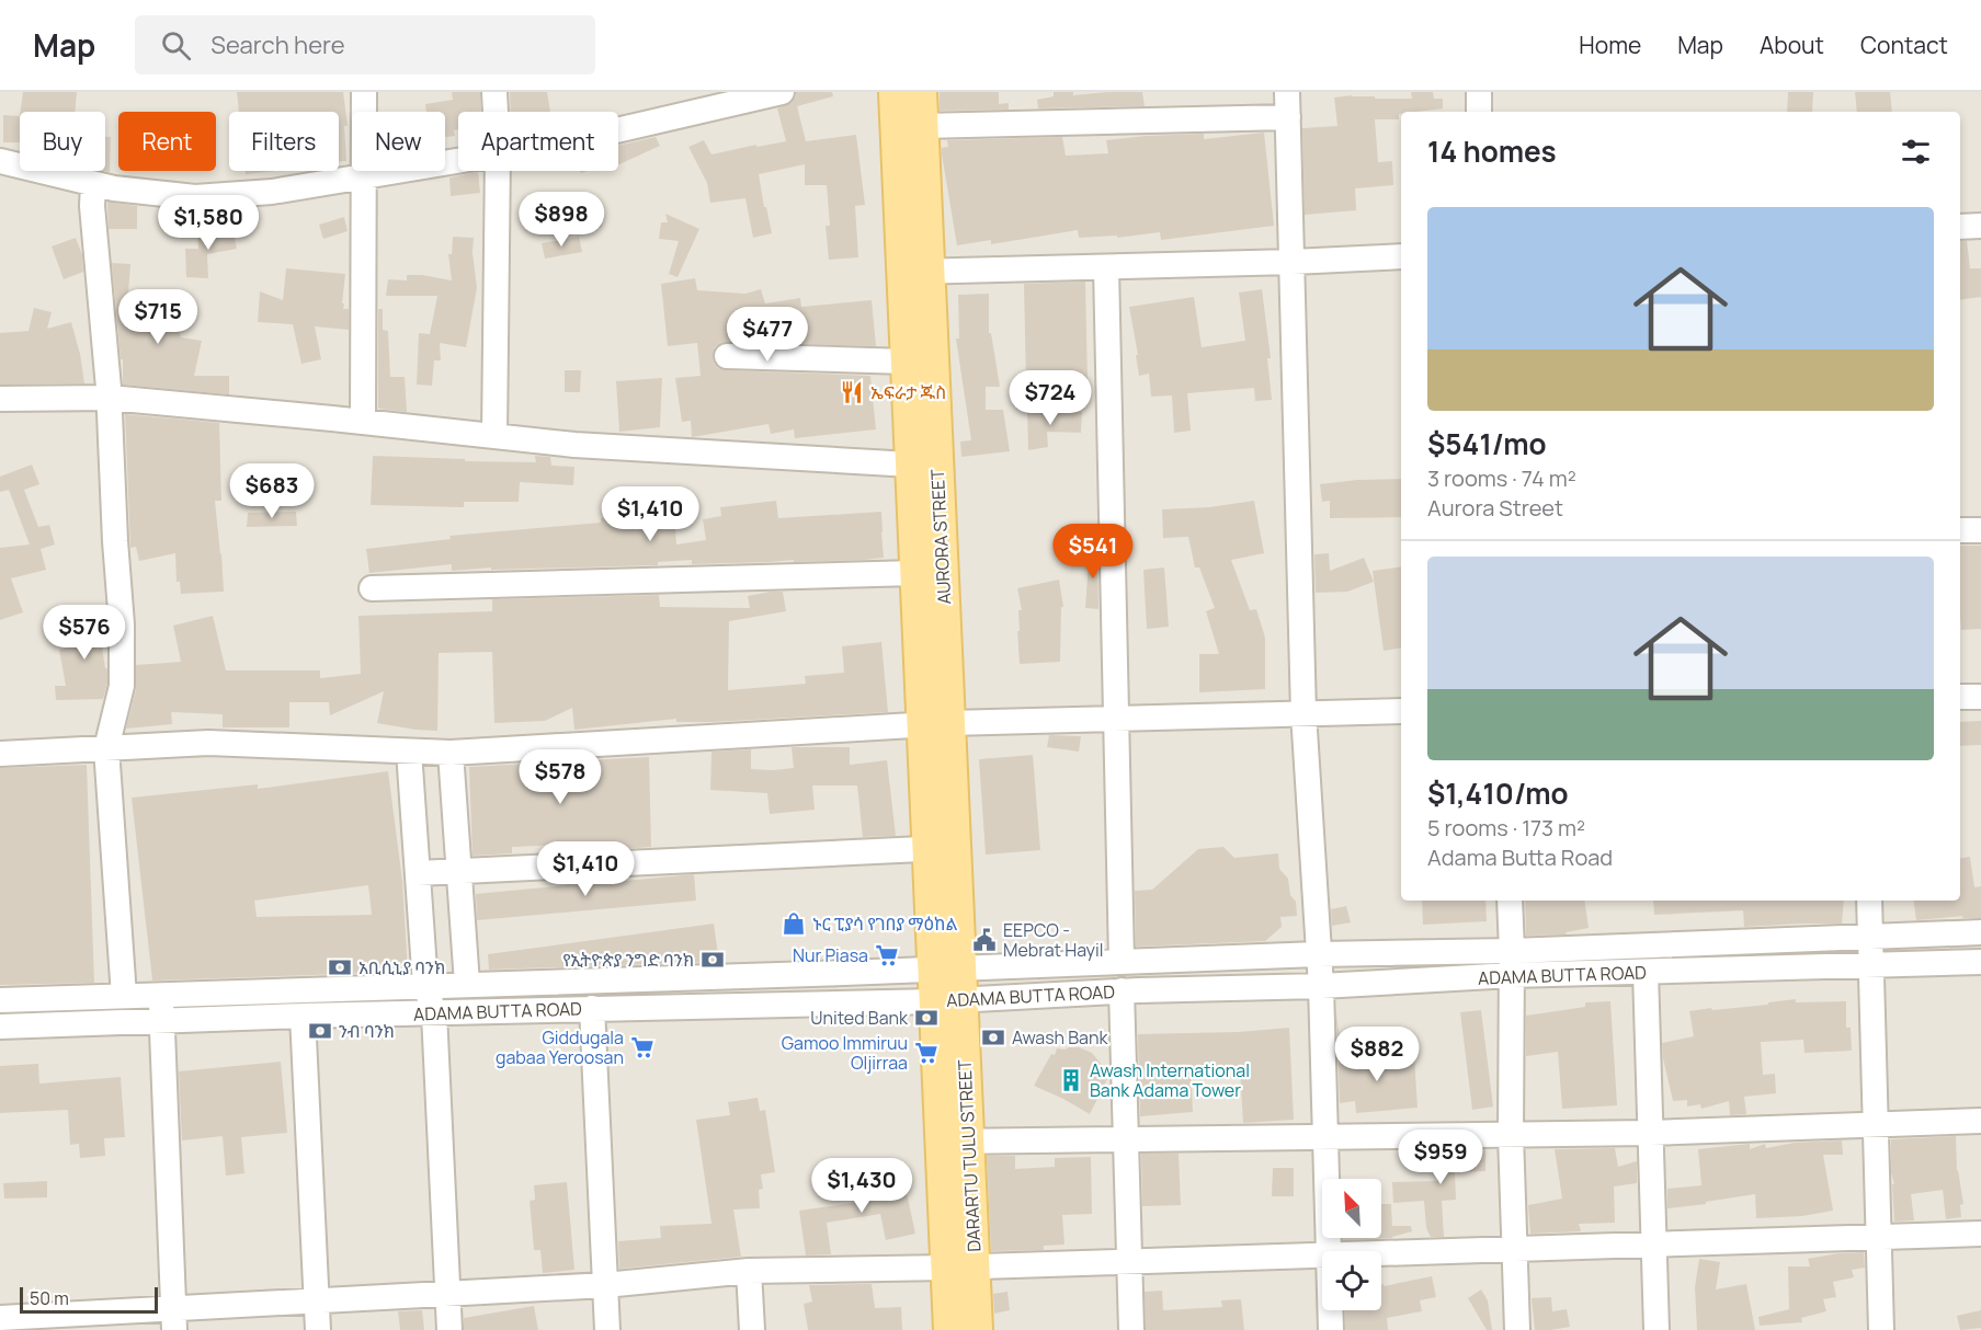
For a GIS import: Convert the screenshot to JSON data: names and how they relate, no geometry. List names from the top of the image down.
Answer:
{
  "streets": {
    "main road": ["AURORA STREET", "DARARTU TULU STREET"],
    "street": ["ADAMA BUTTA ROAD"]
  },
  "crossings": [
    ["AURORA STREET", "ADAMA BUTTA ROAD"],
    ["AURORA STREET", "DARARTU TULU STREET"],
    ["ADAMA BUTTA ROAD", "DARARTU TULU STREET"]
  ],
  "places": {
    "restaurant": ["ኤፍራታ ጁስ"],
    "shop": ["ኑር ፒያሳ የገበያ ማዕከል"],
    "public building": ["EEPCO - Mebrat Hayil"],
    "supermarket": ["Nur Piasa", "Giddugala gabaa Yeroosan", "Gamoo Immiruu Oljirraa"],
    "bank": [
      "የኢትዮጵያ ንግድ ባንክ",
      "አቢሲኒያ ባንክ",
      "United Bank",
      "ንብ ባንክ",
      "Awash Bank"
    ],
    "building": ["Awash International Bank Adama Tower"]
  },
  "scale_bar": "50 m",
  "north": "top left",
  "page": {
    "header": "Map",
    "search": "Search here",
    "nav": [
      "Home",
      "Map",
      "About",
      "Contact"
    ],
    "chip": [
      "Buy",
      "Rent",
      "Filters",
      "New",
      "Apartment"
    ],
    "heading": "14 homes",
    "list": [
      {
        "name": "$541/mo",
        "note": "3 rooms · 74 m² · Aurora Street"
      },
      {
        "name": "$1,410/mo",
        "note": "5 rooms · 173 m² · Adama Butta Road"
      }
    ],
    "price": [
      "$898",
      "$1,580",
      "$715",
      "$477",
      "$724",
      "$683",
      "$1,410",
      "$541",
      "$576",
      "$578",
      "$1,410",
      "$882",
      "$959",
      "$1,430"
    ],
    "scale": "50 m"
  }
}
